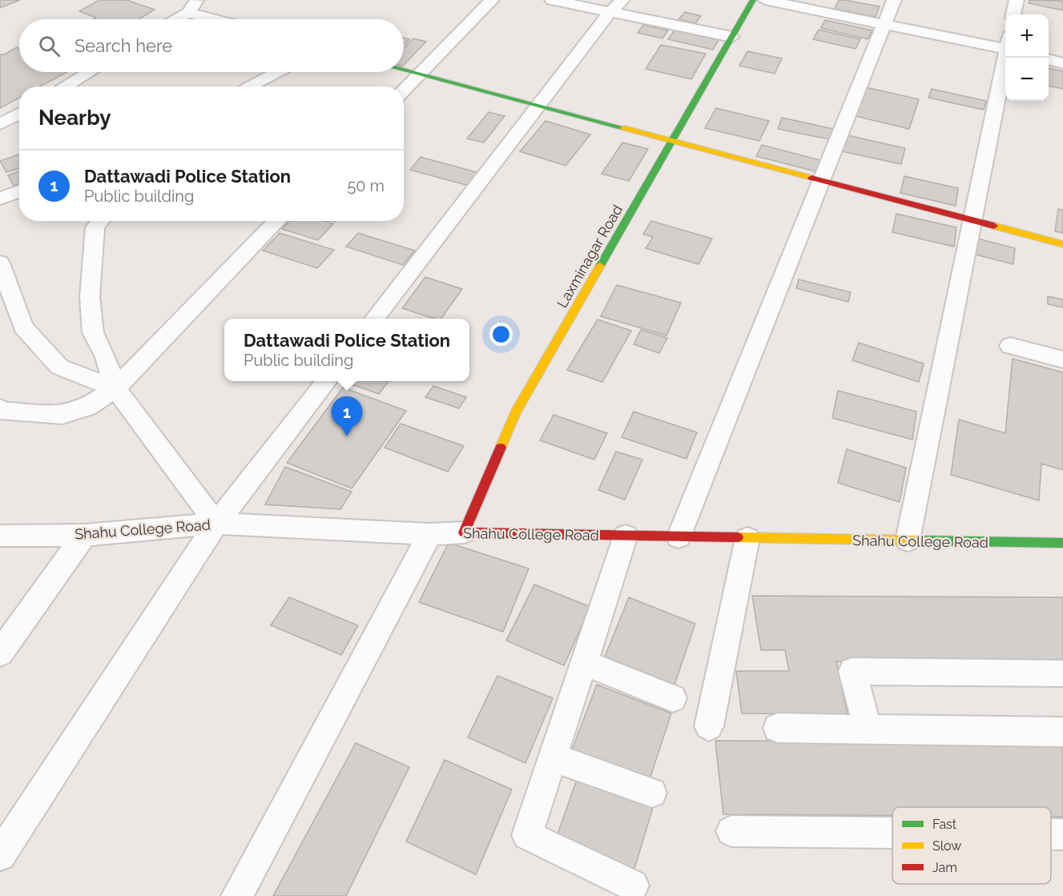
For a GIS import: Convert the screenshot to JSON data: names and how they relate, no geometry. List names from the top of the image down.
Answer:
{
  "streets": {
    "street": ["Laxminagar Road", "Shahu College Road"]
  },
  "crossings": [
    ["Laxminagar Road", "Shahu College Road"]
  ],
  "legend": ["Fast", "Slow", "Jam"],
  "page": {
    "map_buttons": ["+", "−"],
    "search": "Search here",
    "heading": "Nearby",
    "list": [
      {
        "mark": "1",
        "name": "Dattawadi Police Station",
        "note": "Public building",
        "value": "50 m"
      }
    ],
    "popup": ["Dattawadi Police Station", "Public building"],
    "pins": "1"
  }
}
